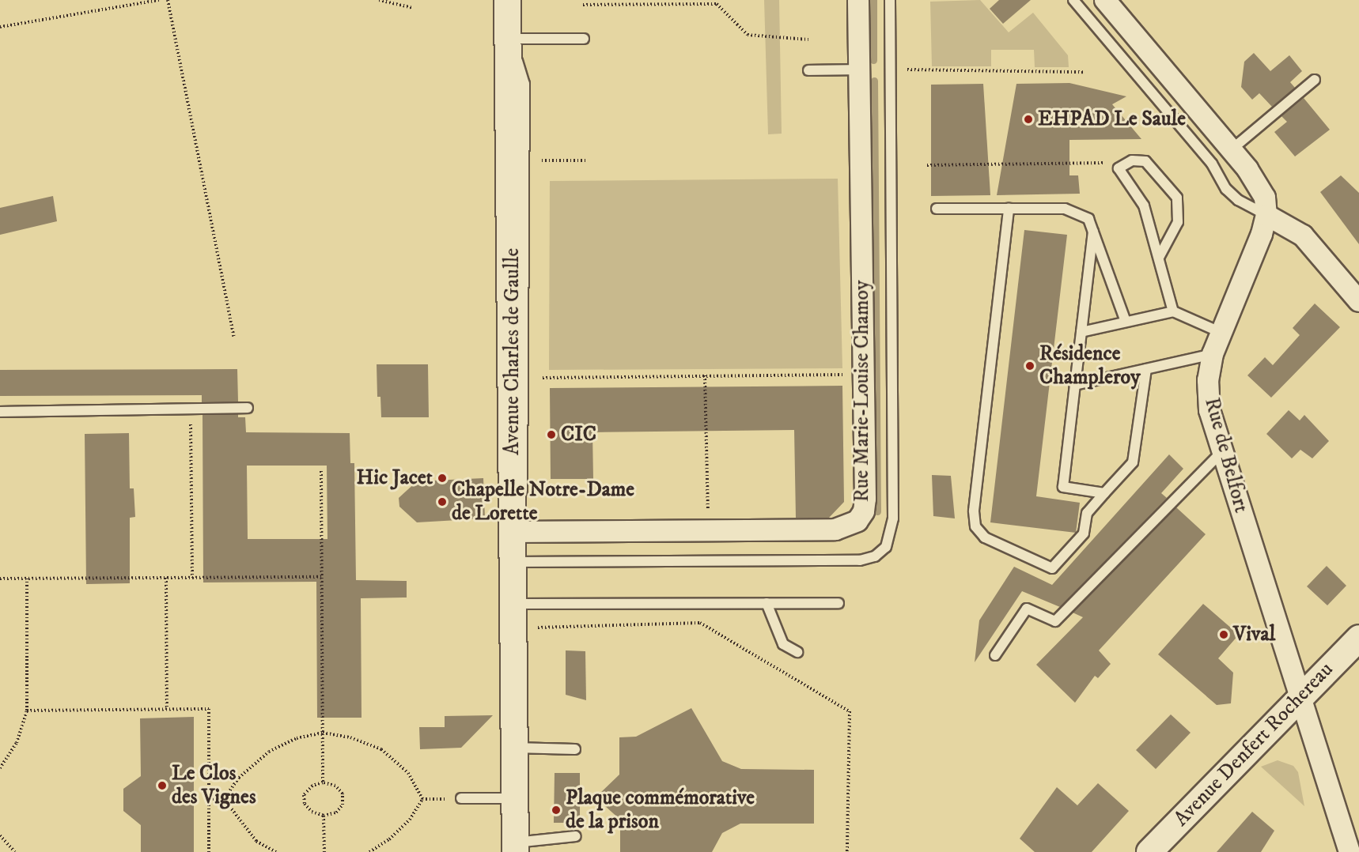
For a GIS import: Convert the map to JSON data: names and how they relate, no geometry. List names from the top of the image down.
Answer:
{
  "streets": {
    "main road": ["Avenue Charles de Gaulle"],
    "street": ["Rue Marie-Louise Chamoy", "Rue de Belfort", "Avenue Denfert Rochereau"]
  },
  "crossings": [
    ["Avenue Charles de Gaulle", "Rue Marie-Louise Chamoy"],
    ["Rue de Belfort", "Avenue Denfert Rochereau"]
  ],
  "places": [
    "EHPAD Le Saule",
    "Résidence Champleroy",
    "CIC",
    "Hic Jacet",
    "Chapelle Notre-Dame de Lorette",
    "Vival",
    "Le Clos des Vignes",
    "Plaque commémorative de la prison"
  ]
}
